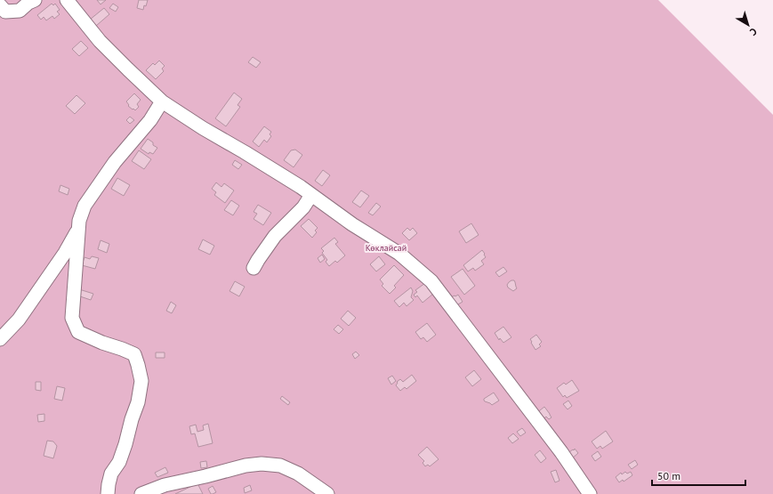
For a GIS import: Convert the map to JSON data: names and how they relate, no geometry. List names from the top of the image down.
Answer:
{
  "parks": ["Көклайсай"],
  "scale_bar": "50 m",
  "north": "bottom right"
}
